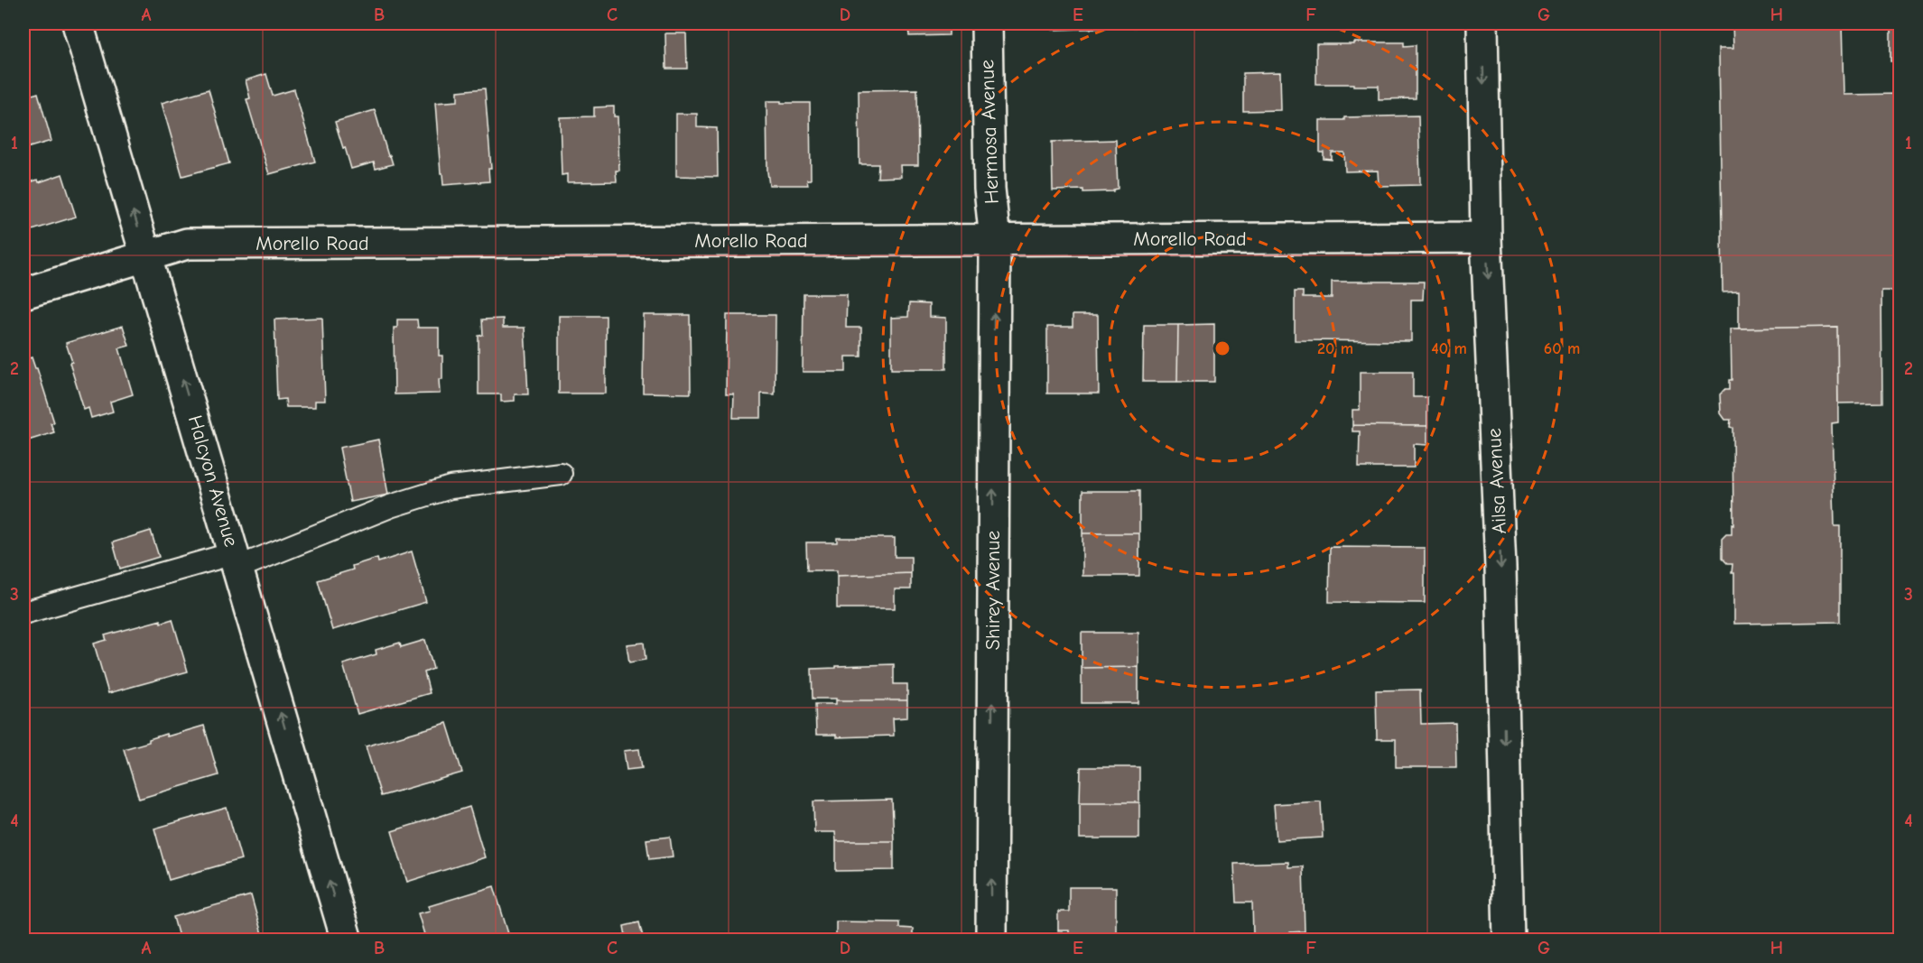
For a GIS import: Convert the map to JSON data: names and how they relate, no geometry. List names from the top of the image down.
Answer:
{
  "streets": {
    "street": [
      "Hermosa Avenue",
      "Morello Road",
      "Halcyon Avenue",
      "Ailsa Avenue",
      "Shirey Avenue"
    ]
  },
  "crossings": [
    ["Hermosa Avenue", "Morello Road"],
    ["Hermosa Avenue", "Shirey Avenue"],
    ["Morello Road", "Halcyon Avenue"],
    ["Morello Road", "Ailsa Avenue"],
    ["Morello Road", "Shirey Avenue"]
  ],
  "one_way": ["Halcyon Avenue", "Ailsa Avenue", "Shirey Avenue"],
  "grid": {
    "columns": [
      "A",
      "B",
      "C",
      "D",
      "E",
      "F",
      "G",
      "H"
    ],
    "rows": [
      "1",
      "2",
      "3",
      "4"
    ]
  },
  "rings": ["20 m", "40 m", "60 m"]
}
